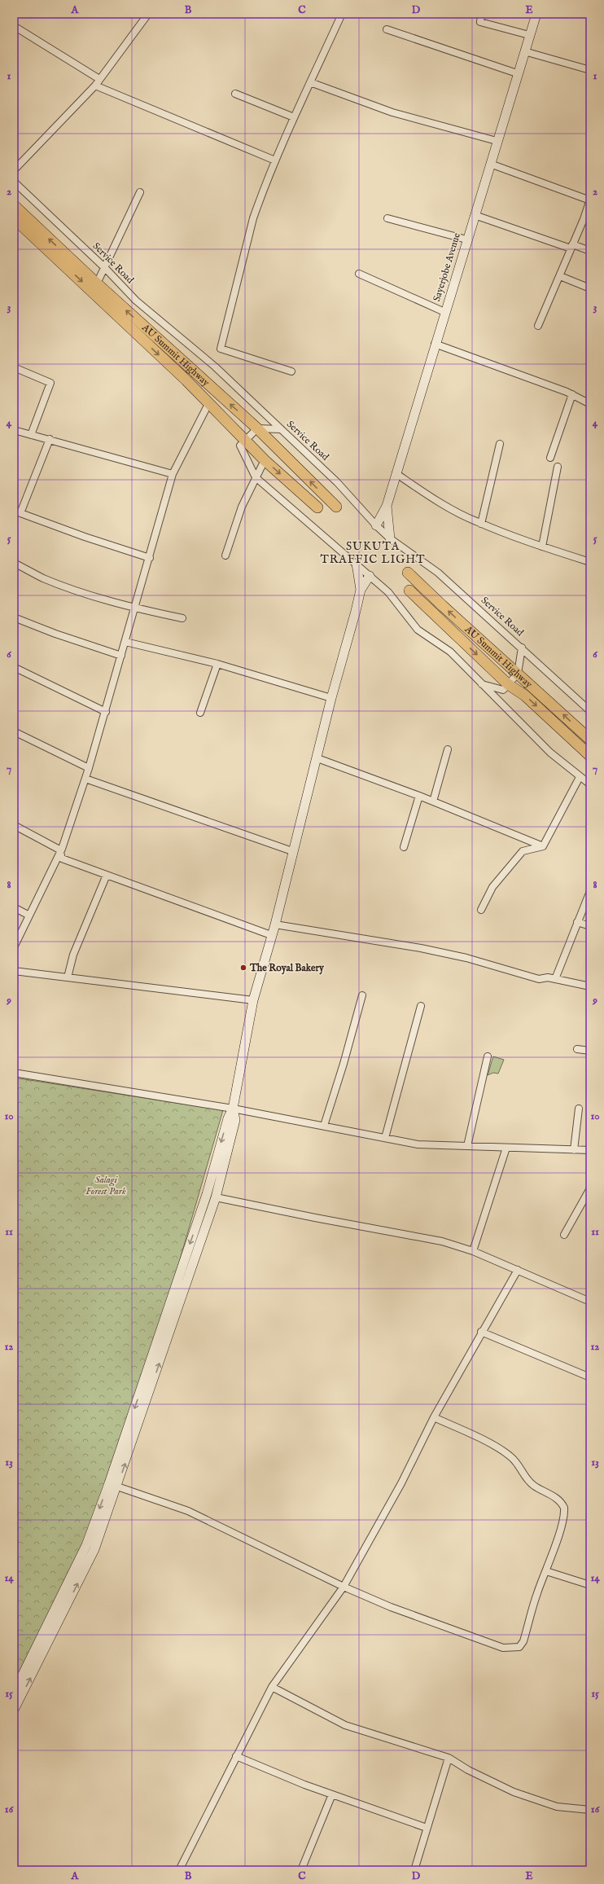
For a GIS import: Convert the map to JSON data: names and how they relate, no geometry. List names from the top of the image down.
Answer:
{
  "streets": {
    "main road": ["AU Summit Highway"],
    "street": ["Service Road", "Sayerjobe Avenue"]
  },
  "crossings": [
    ["Service Road", "Sayerjobe Avenue"]
  ],
  "districts": ["SUKUTA TRAFFIC LIGHT"],
  "parks": ["Salagi Forest Park"],
  "places": ["The Royal Bakery"],
  "grid": {
    "columns": [
      "A",
      "B",
      "C",
      "D",
      "E"
    ],
    "rows": [
      "1",
      "2",
      "3",
      "4",
      "5",
      "6",
      "7",
      "8",
      "9",
      "10",
      "11",
      "12",
      "13",
      "14",
      "15",
      "16"
    ]
  }
}
